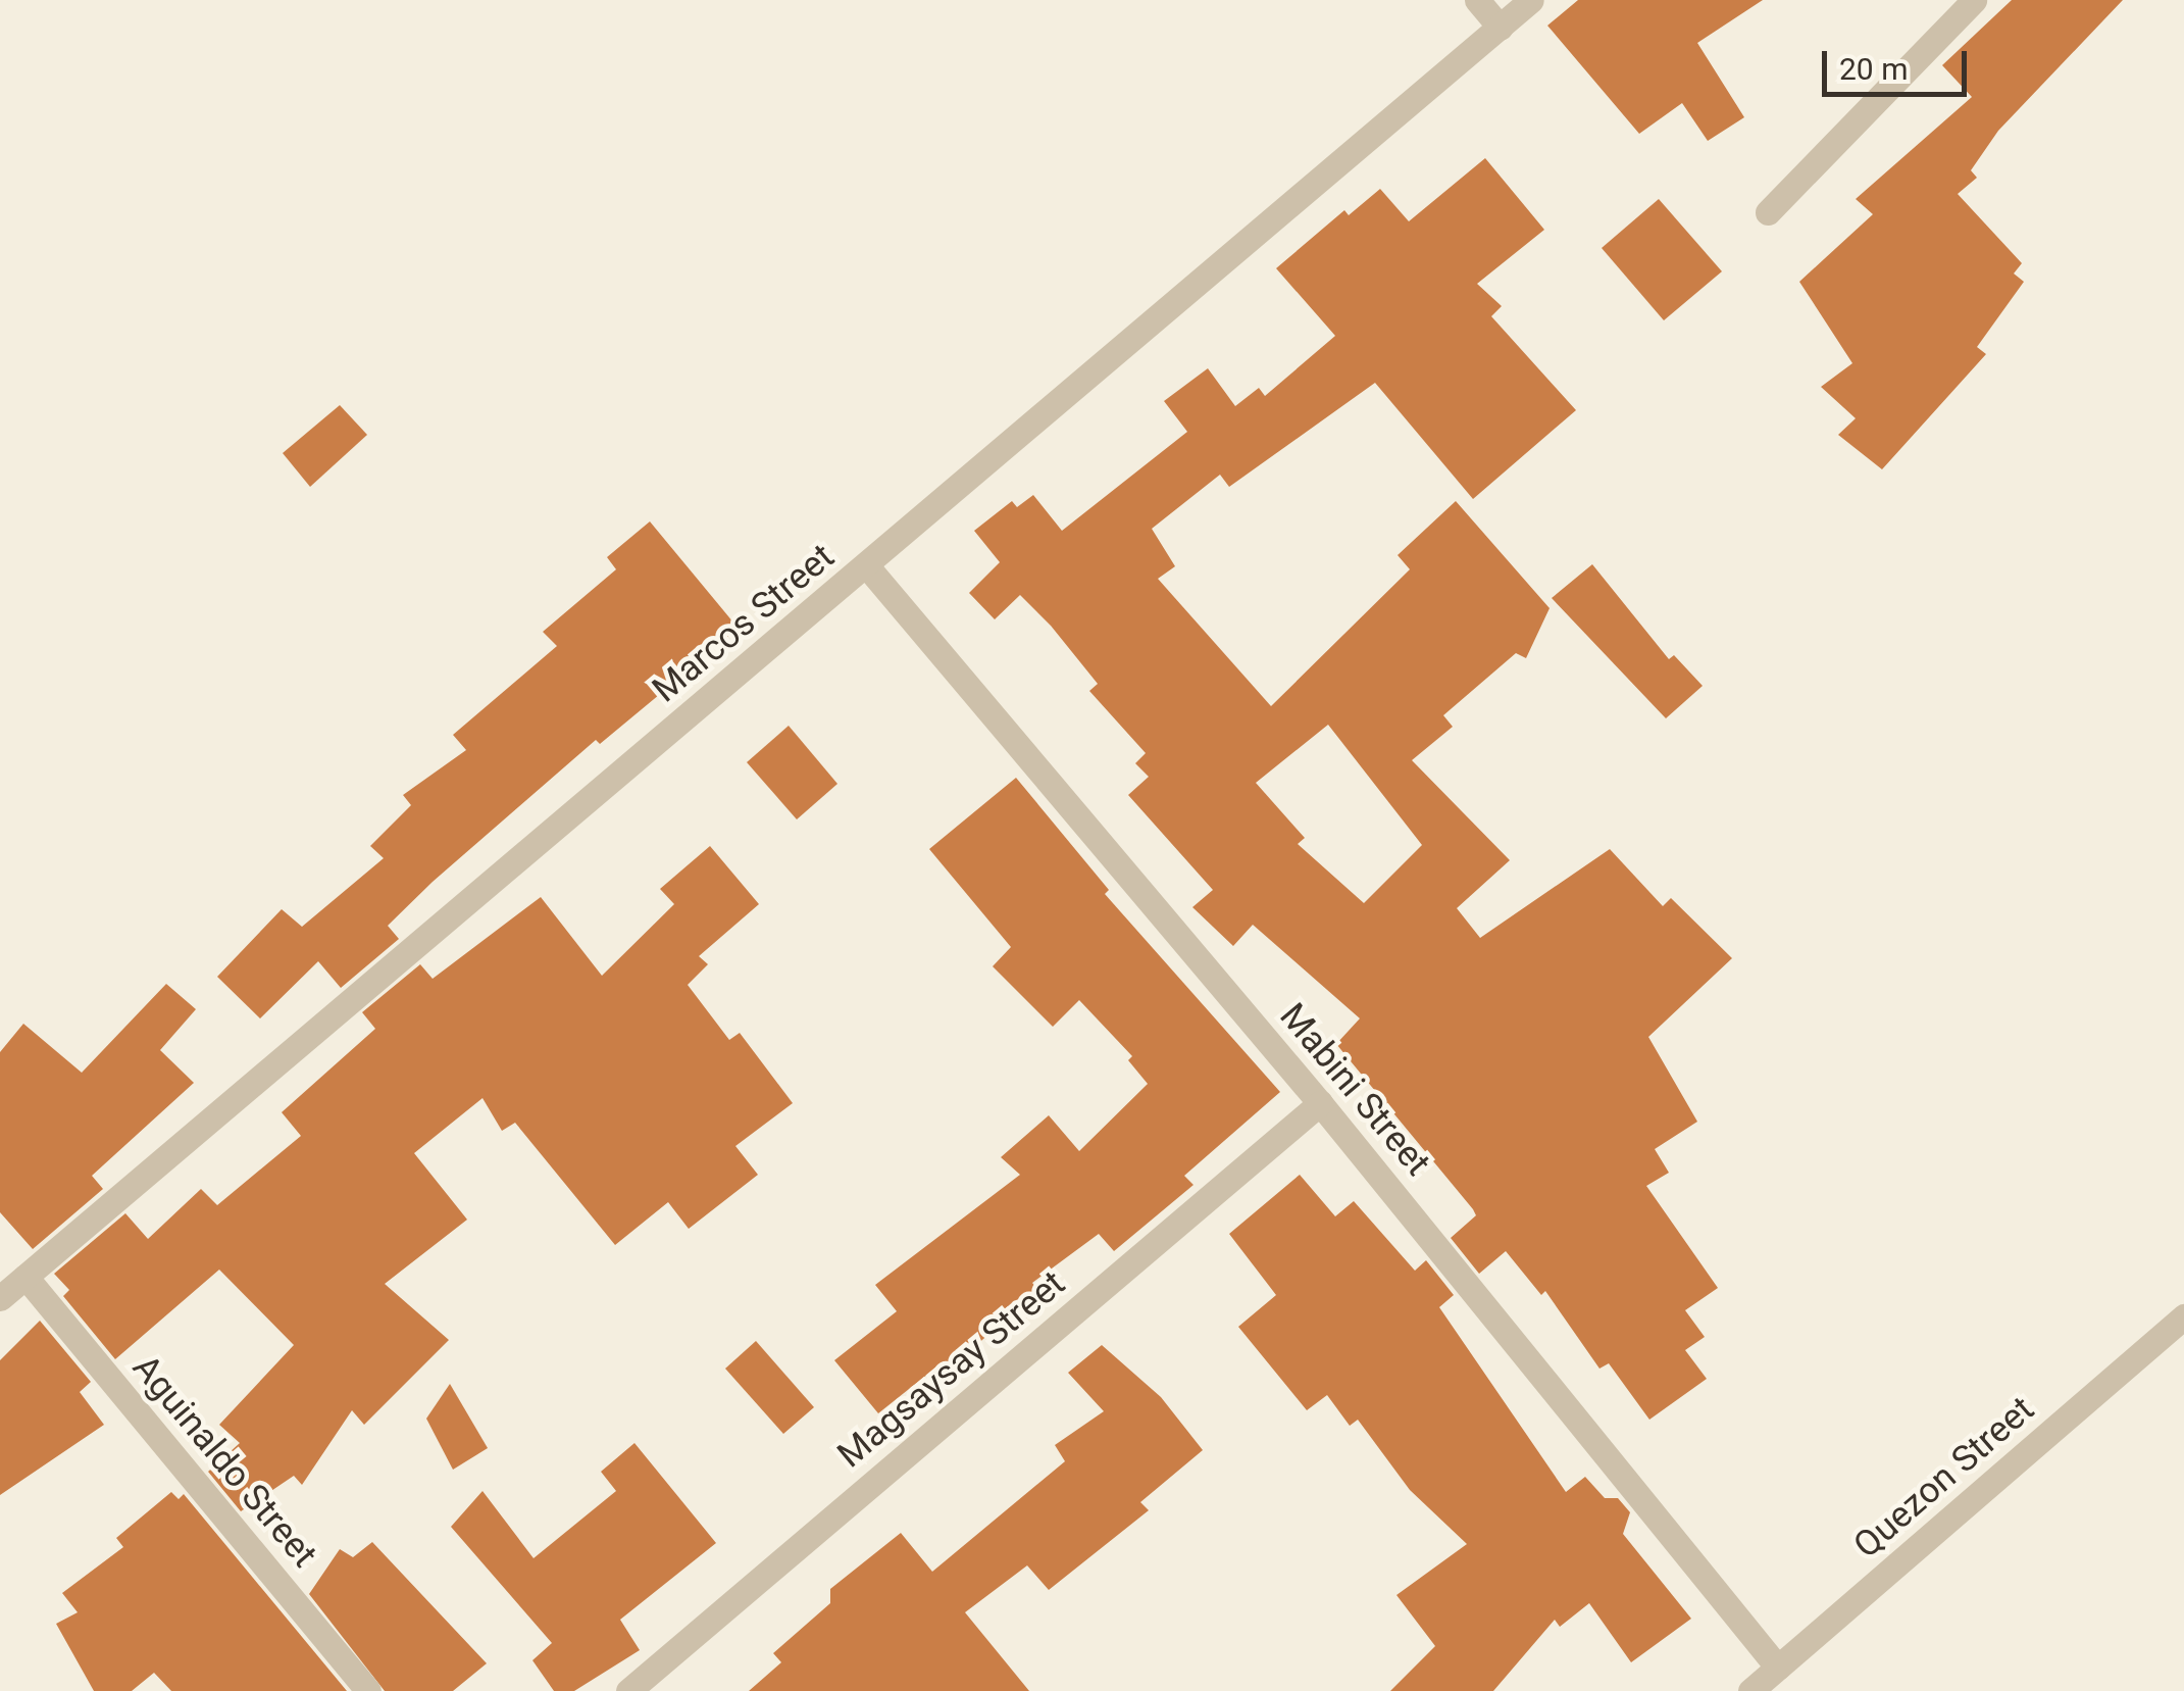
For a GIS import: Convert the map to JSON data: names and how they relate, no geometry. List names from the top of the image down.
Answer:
{
  "streets": {
    "street": [
      "Marcos Street",
      "Mabini Street",
      "Magsaysay Street",
      "Aguinaldo Street",
      "Quezon Street"
    ]
  },
  "crossings": [
    ["Marcos Street", "Mabini Street"],
    ["Marcos Street", "Aguinaldo Street"],
    ["Mabini Street", "Magsaysay Street"],
    ["Mabini Street", "Quezon Street"]
  ],
  "scale_bar": "20 m"
}
